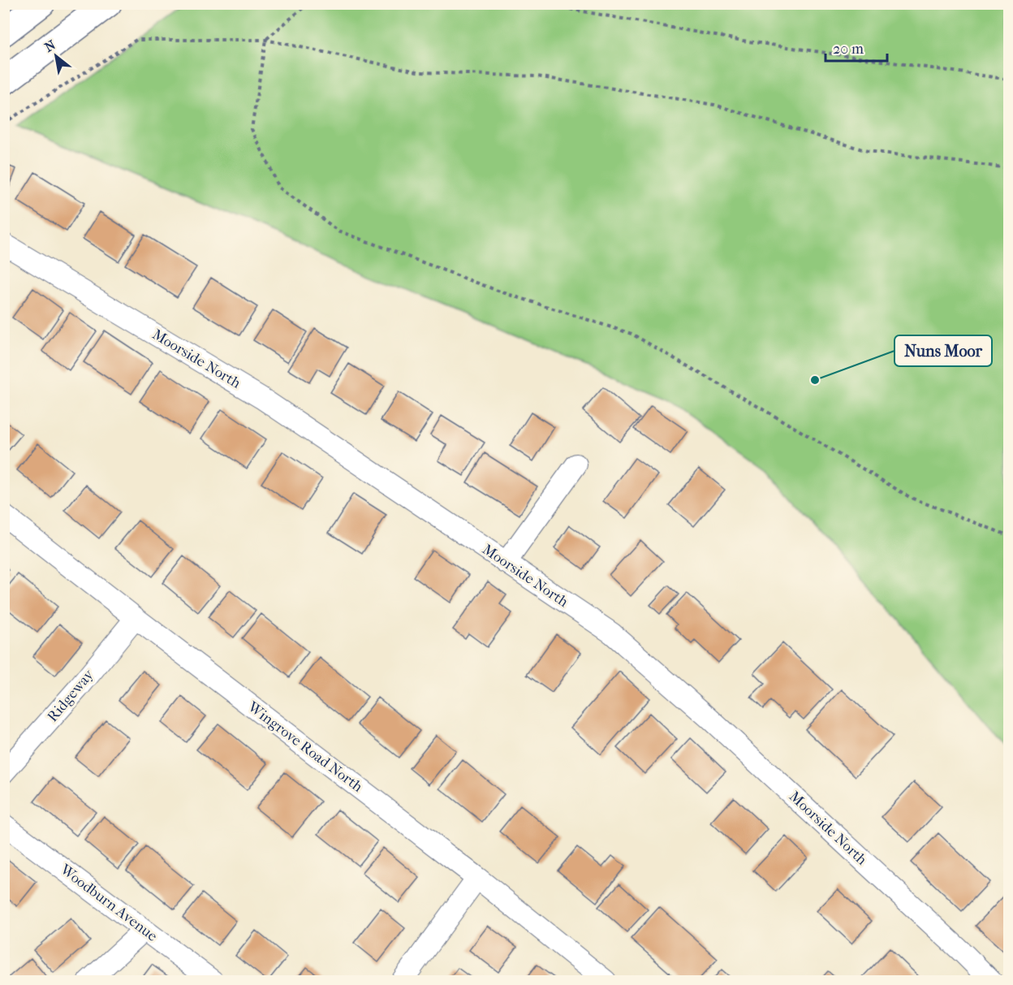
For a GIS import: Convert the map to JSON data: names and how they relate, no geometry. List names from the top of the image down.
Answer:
{
  "streets": {
    "street": [
      "Moorside North",
      "Ridgeway",
      "Wingrove Road North",
      "Woodburn Avenue"
    ]
  },
  "crossings": [
    ["Ridgeway", "Wingrove Road North"]
  ],
  "places": ["Nuns Moor"],
  "scale_bar": "20 m",
  "north": "top left"
}
